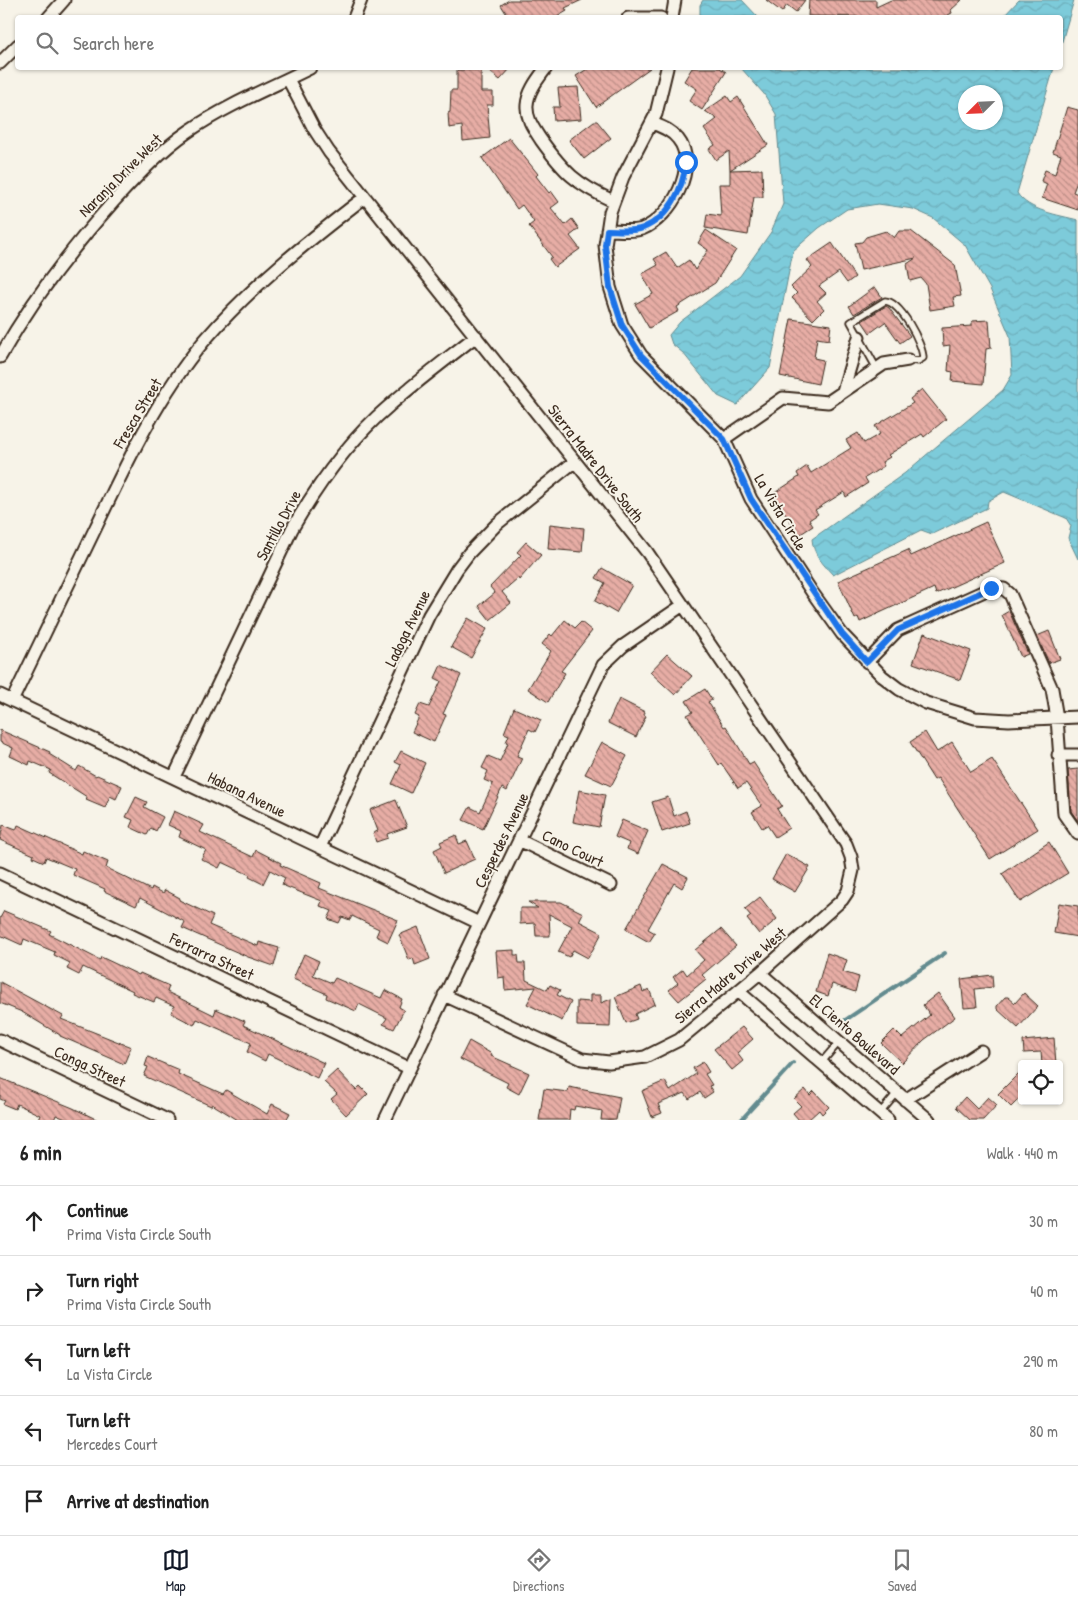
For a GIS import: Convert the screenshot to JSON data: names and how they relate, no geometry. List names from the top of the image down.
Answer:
{
  "streets": {
    "street": [
      "Naranja Drive West",
      "Fresca Street",
      "Sierra Madre Drive South",
      "La Vista Circle",
      "Santillo Drive",
      "Ladoga Avenue",
      "Habana Avenue",
      "Cesperdes Avenue",
      "Cano Court",
      "Ferrarra Street",
      "Sierra Madre Drive West",
      "El Ciento Boulevard",
      "Conga Street"
    ]
  },
  "crossings": [
    ["Naranja Drive West", "Sierra Madre Drive South"],
    ["Fresca Street", "Sierra Madre Drive South"],
    ["Fresca Street", "Habana Avenue"],
    ["Sierra Madre Drive South", "Santillo Drive"],
    ["Sierra Madre Drive South", "Ladoga Avenue"],
    ["Sierra Madre Drive South", "Cesperdes Avenue"],
    ["Sierra Madre Drive South", "Sierra Madre Drive West"],
    ["Santillo Drive", "Habana Avenue"],
    ["Ladoga Avenue", "Habana Avenue"],
    ["Habana Avenue", "Cesperdes Avenue"],
    ["Cesperdes Avenue", "Cano Court"],
    ["Cesperdes Avenue", "Ferrarra Street"],
    ["Cesperdes Avenue", "Sierra Madre Drive West"],
    ["Sierra Madre Drive West", "El Ciento Boulevard"]
  ],
  "north": "bottom left",
  "page": {
    "search": "Search here",
    "heading": ["6 min", "Walk · 440 m"],
    "list": [
      ["Continue", "Prima Vista Circle South", "30 m"],
      ["Turn right", "Prima Vista Circle South", "40 m"],
      ["Turn left", "La Vista Circle", "290 m"],
      ["Turn left", "Mercedes Court", "80 m"],
      "Arrive at destination"
    ],
    "nav": ["Map", "Directions", "Saved"]
  }
}
